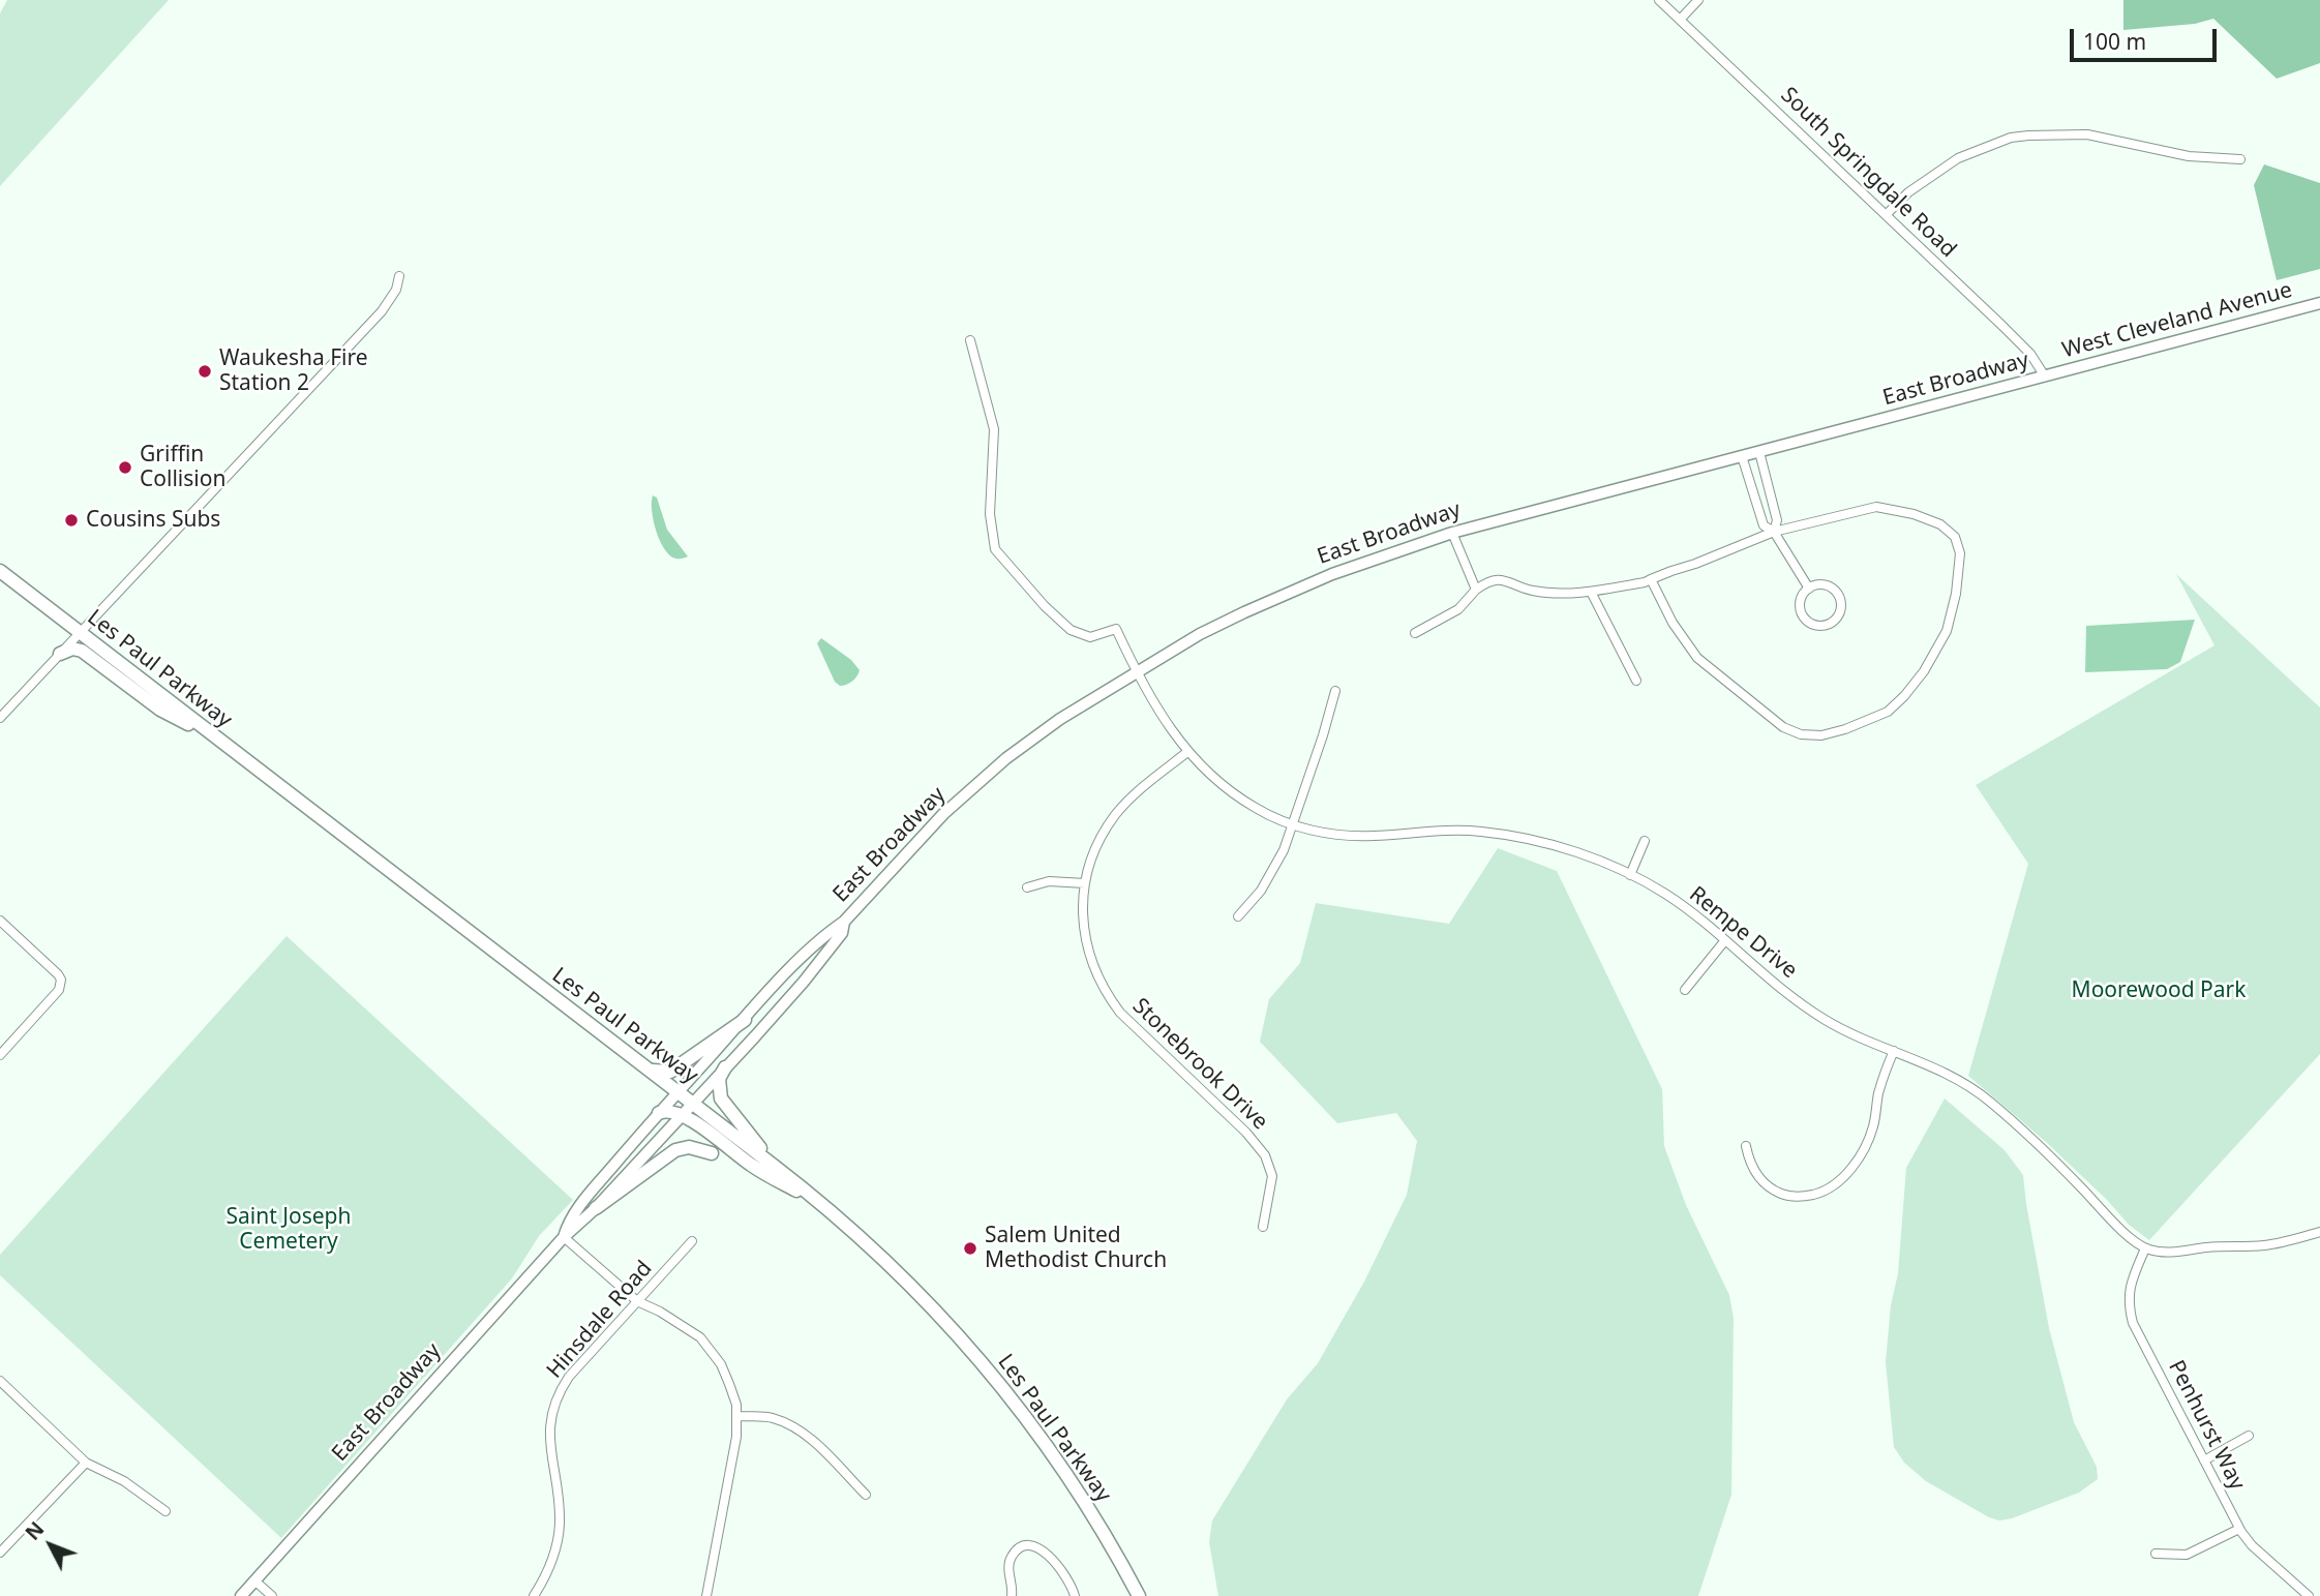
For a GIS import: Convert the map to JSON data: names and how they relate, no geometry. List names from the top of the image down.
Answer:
{
  "streets": {
    "main road": ["West Cleveland Avenue", "East Broadway", "Les Paul Parkway"],
    "street": [
      "South Springdale Road",
      "Rempe Drive",
      "Stonebrook Drive",
      "Hinsdale Road",
      "Penhurst Way"
    ]
  },
  "crossings": [
    ["South Springdale Road", "West Cleveland Avenue"],
    ["South Springdale Road", "East Broadway"],
    ["West Cleveland Avenue", "East Broadway"],
    ["East Broadway", "Les Paul Parkway"],
    ["East Broadway", "Rempe Drive"],
    ["Rempe Drive", "Stonebrook Drive"],
    ["Rempe Drive", "Penhurst Way"]
  ],
  "parks": ["Moorewood Park", "Saint Joseph Cemetery"],
  "places": [
    "Waukesha Fire Station 2",
    "Griffin Collision",
    "Cousins Subs",
    "Salem United Methodist Church"
  ],
  "scale_bar": "100 m",
  "north": "top left"
}
